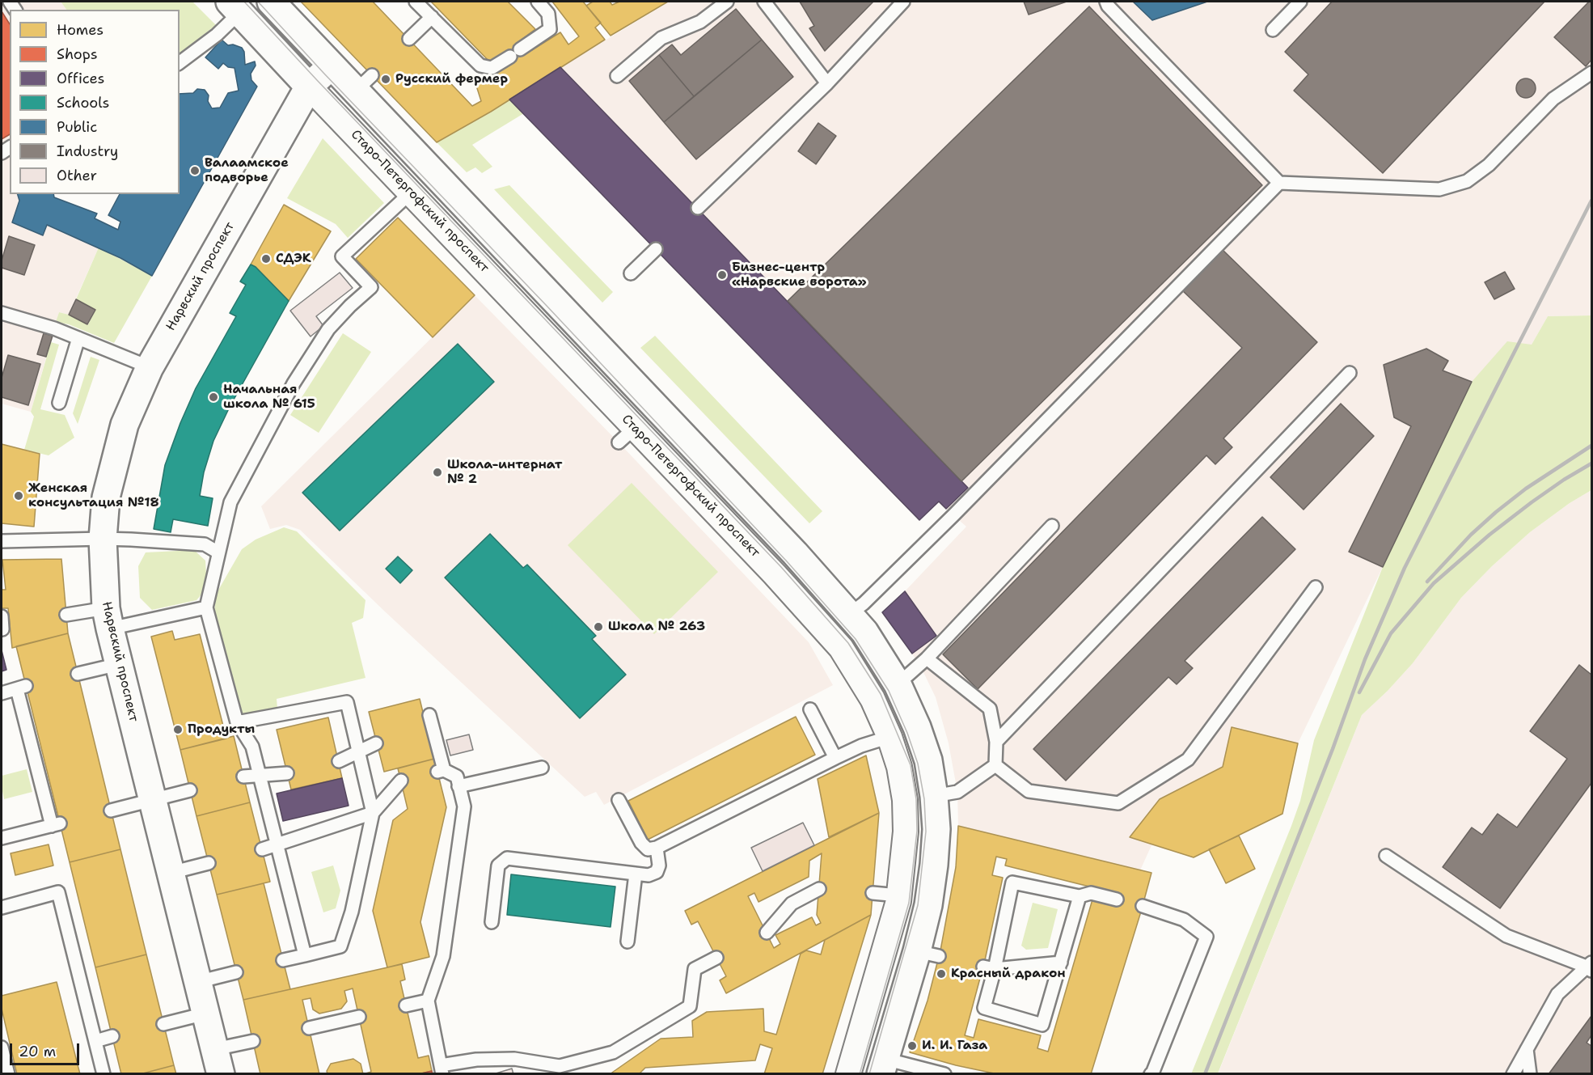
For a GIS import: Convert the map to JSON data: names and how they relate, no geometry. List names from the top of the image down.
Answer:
{
  "streets": {
    "main road": ["Старо-Петергофский проспект", "Нарвский проспект"]
  },
  "crossings": [
    ["Старо-Петергофский проспект", "Нарвский проспект"]
  ],
  "places": [
    "Русский фермер",
    "Валаамское подворье",
    "СДЭК",
    "Бизнес-центр «Нарвские ворота»",
    "Начальная школа № 615",
    "Школа-интернат № 2",
    "Женская консультация №18",
    "Школа № 263",
    "Продукты",
    "Красный дракон",
    "И. И. Газа"
  ],
  "legend": [
    "Homes",
    "Shops",
    "Offices",
    "Schools",
    "Public",
    "Industry",
    "Other"
  ],
  "scale_bar": "20 m"
}
